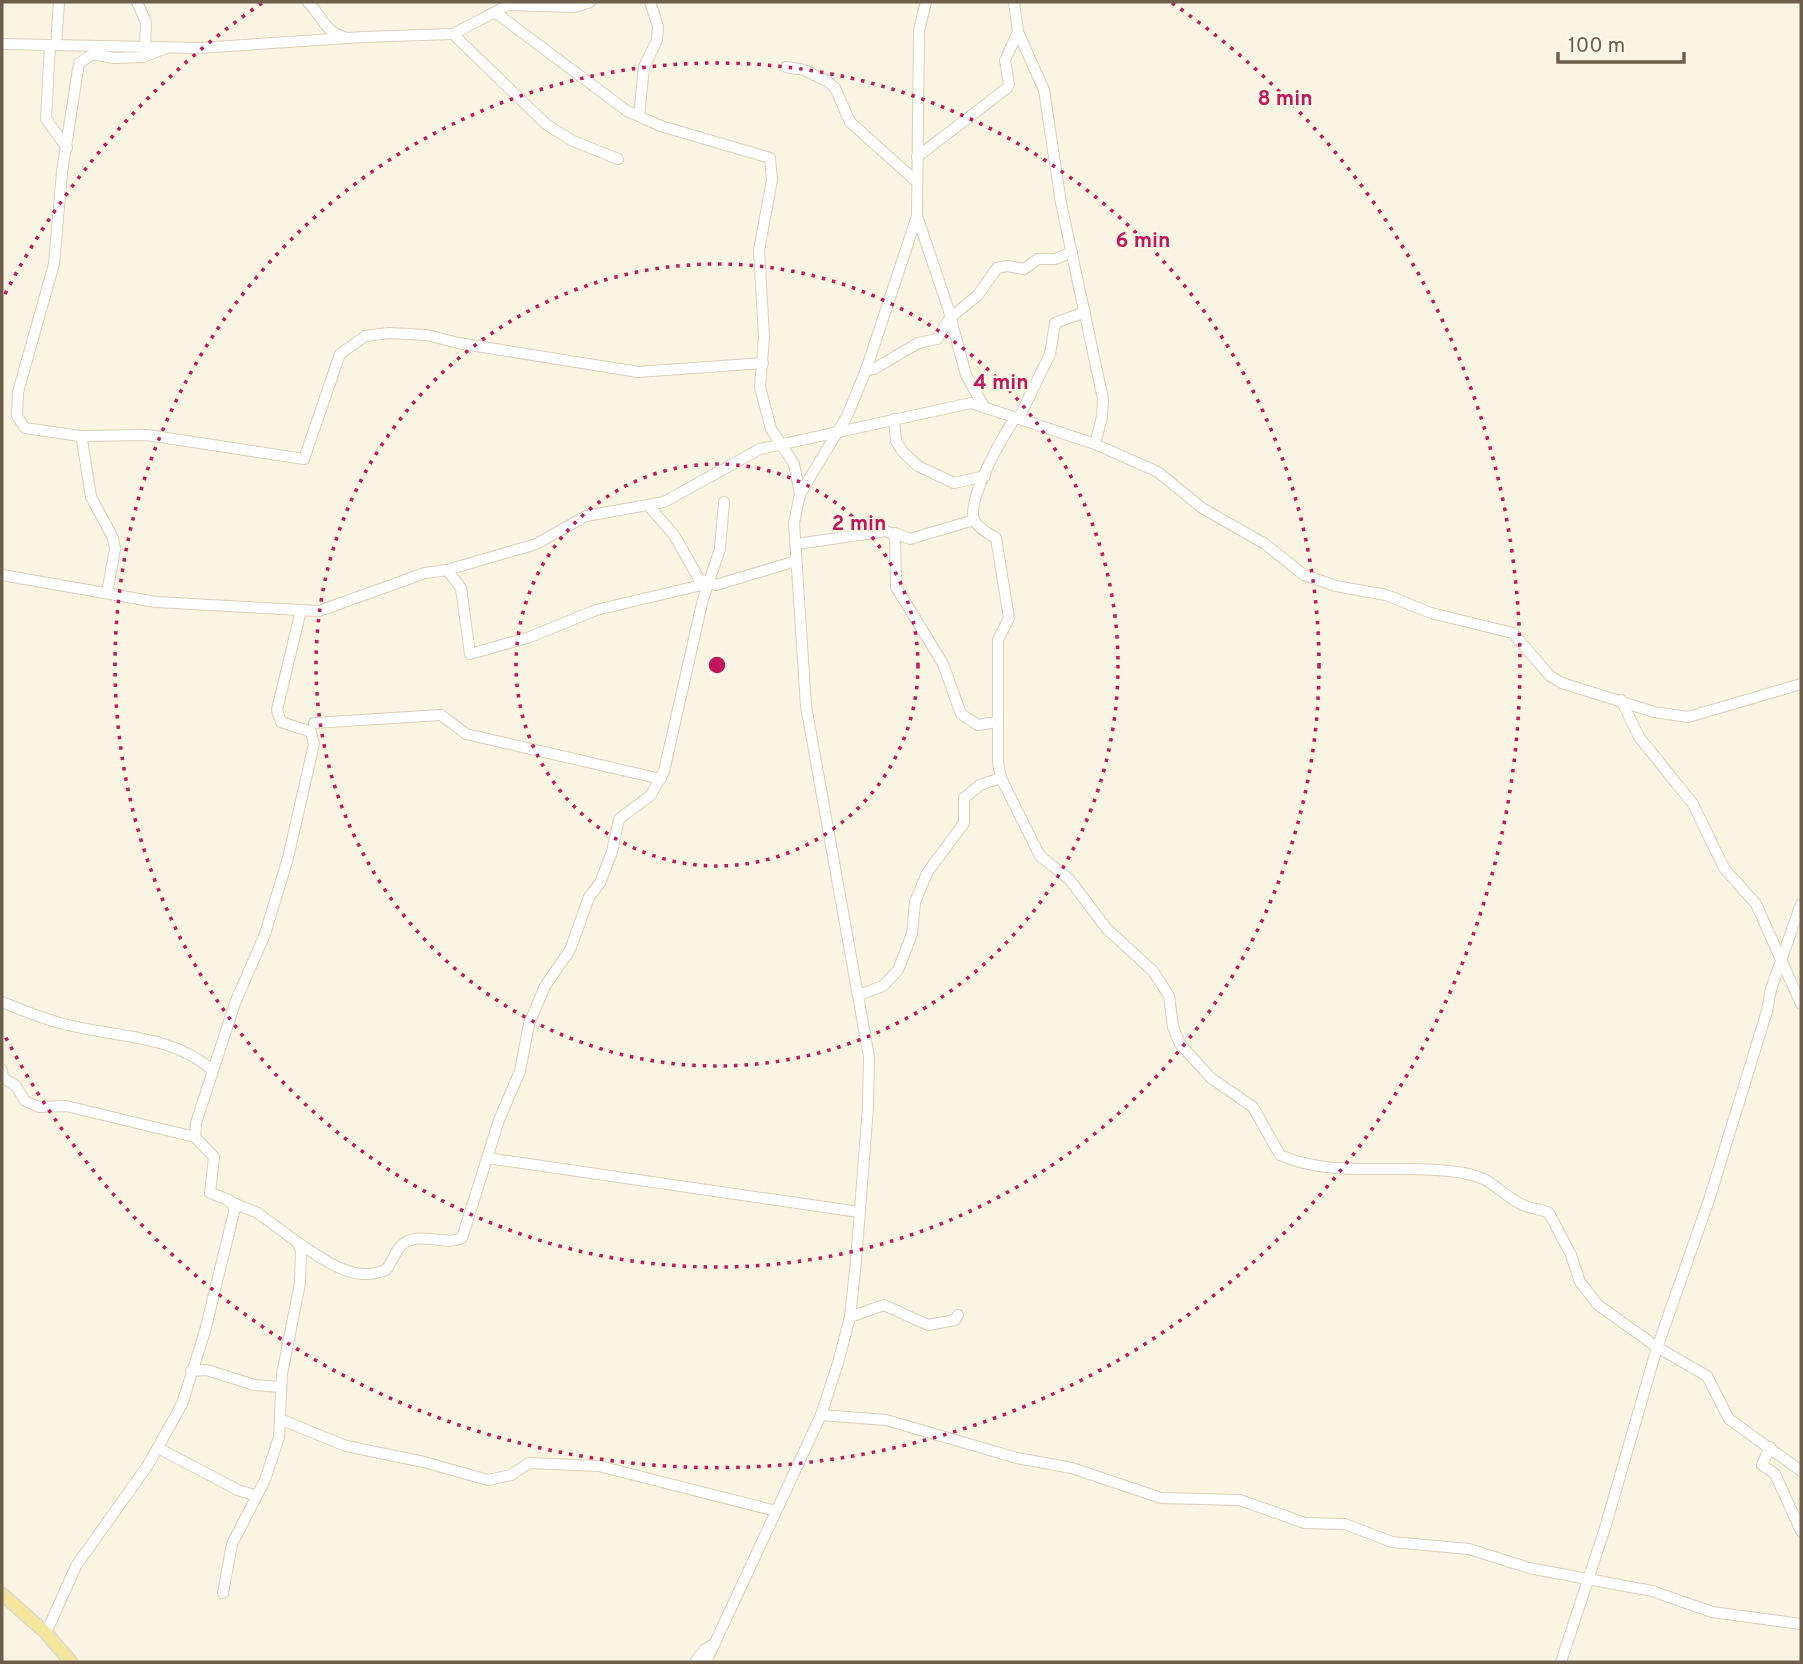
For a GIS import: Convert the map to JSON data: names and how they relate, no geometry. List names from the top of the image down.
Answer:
{
  "scale_bar": "100 m",
  "rings": [
    "8 min",
    "6 min",
    "4 min",
    "2 min"
  ]
}
